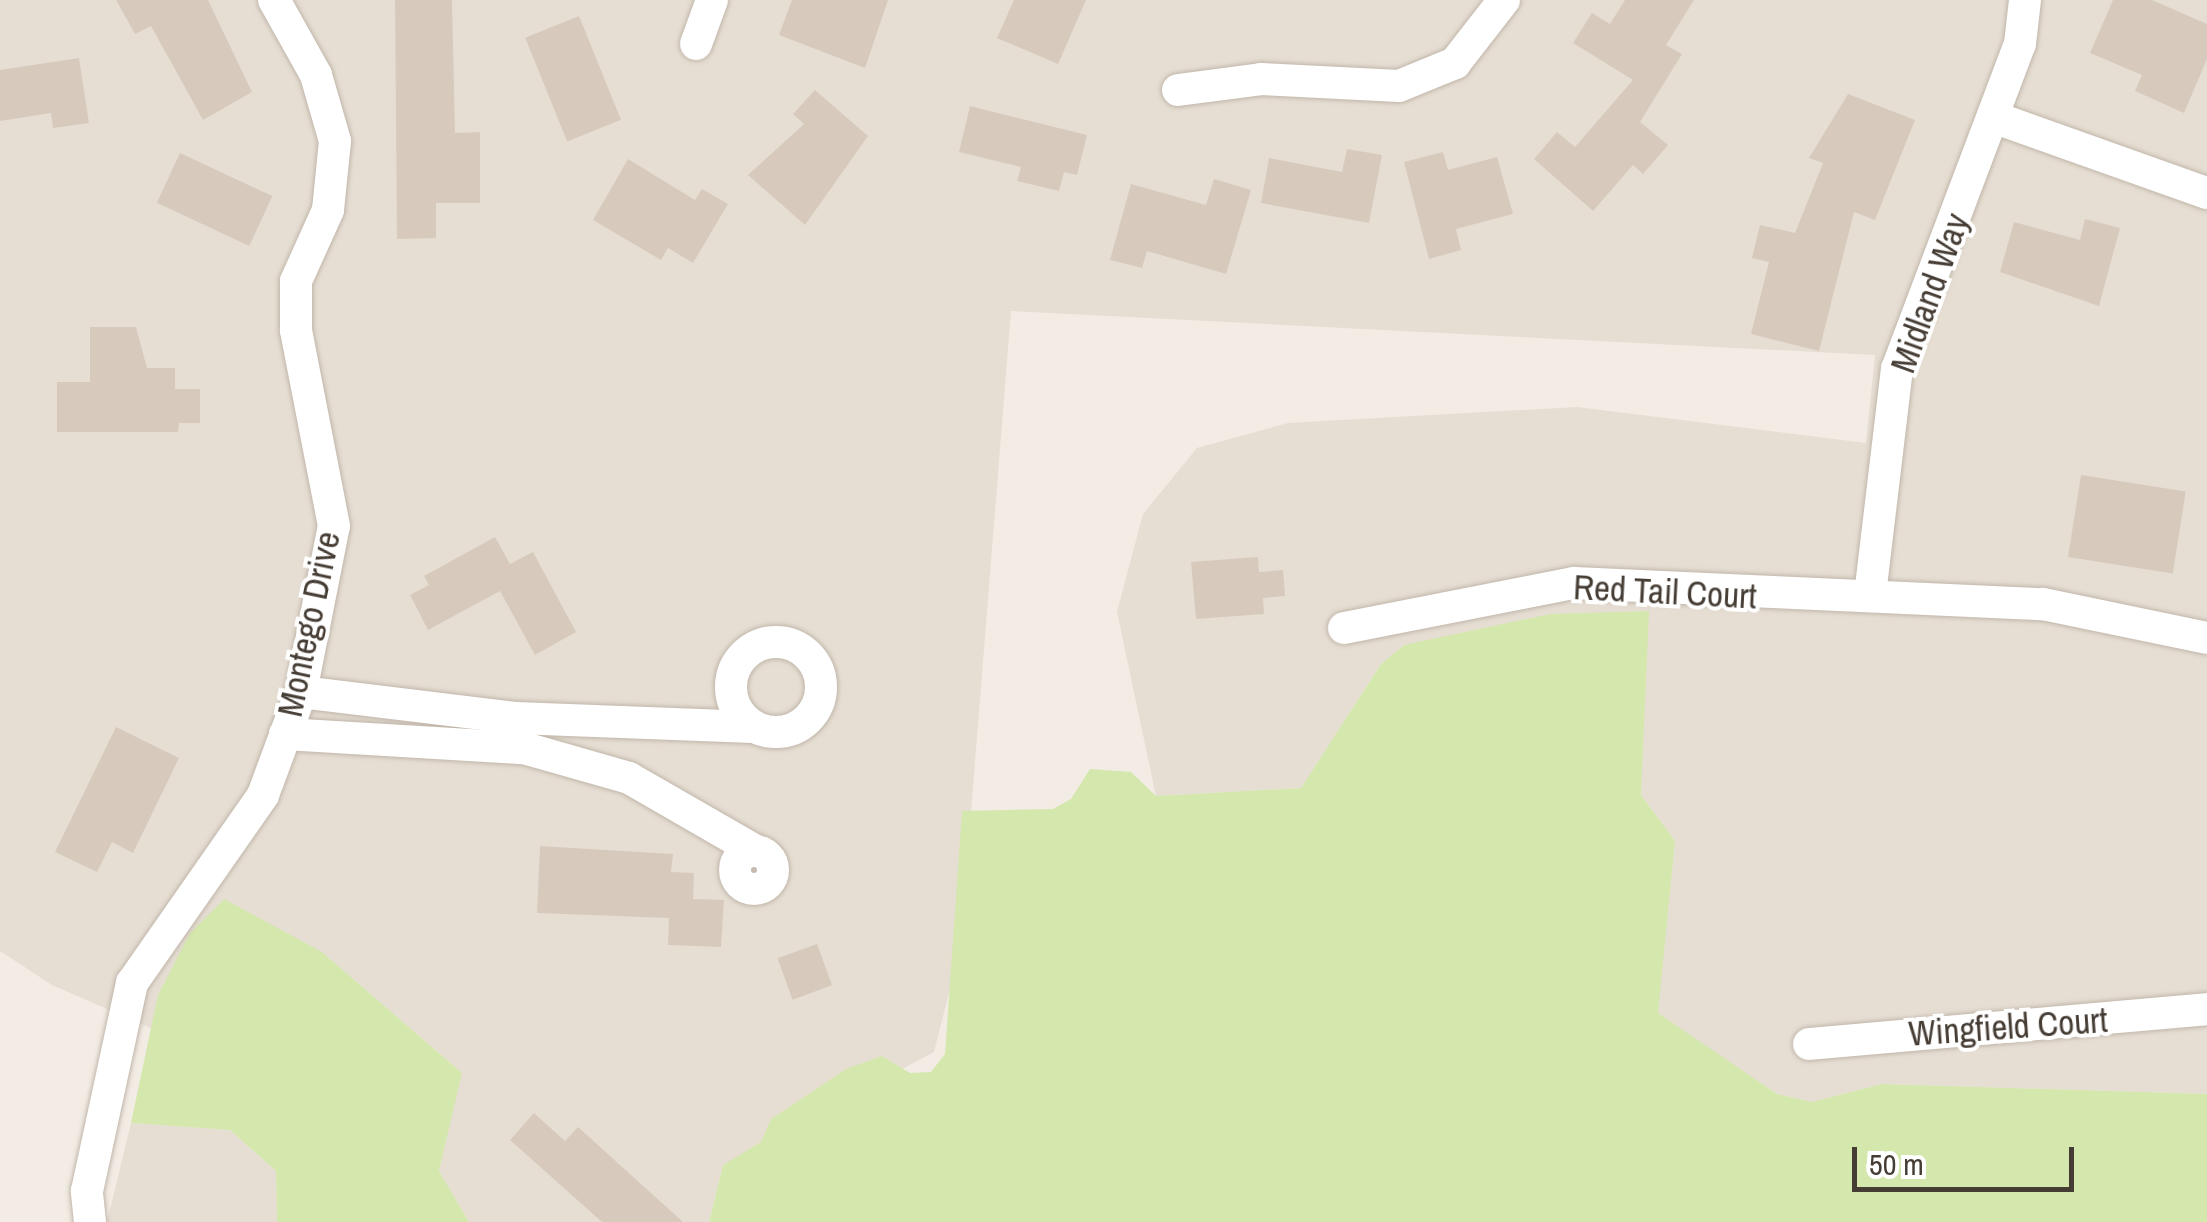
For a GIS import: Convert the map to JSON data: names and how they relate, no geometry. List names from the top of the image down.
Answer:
{
  "streets": {
    "street": [
      "Midland Way",
      "Red Tail Court",
      "Montego Drive",
      "Wingfield Court"
    ]
  },
  "crossings": [
    ["Midland Way", "Red Tail Court"]
  ],
  "scale_bar": "50 m"
}
